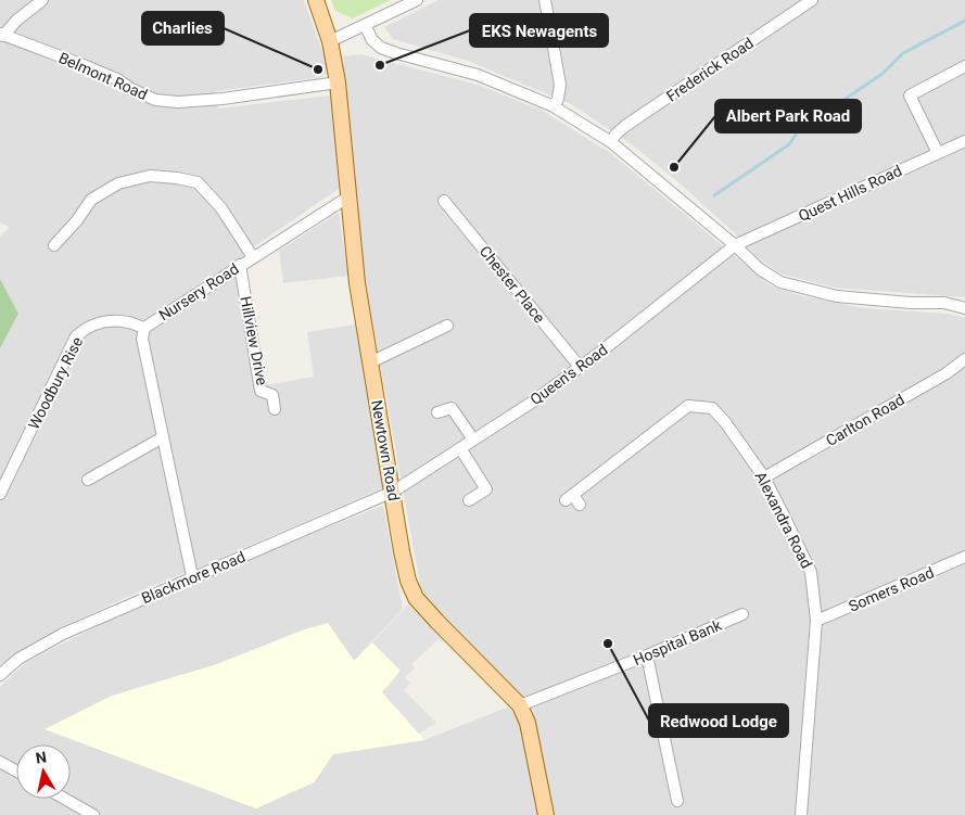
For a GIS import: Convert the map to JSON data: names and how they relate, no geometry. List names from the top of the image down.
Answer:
{
  "streets": {
    "main road": ["Newtown Road"],
    "street": [
      "Frederick Road",
      "Belmont Road",
      "Quest Hills Road",
      "Chester Place",
      "Nursery Road",
      "Hillview Drive",
      "Queen's Road",
      "Woodbury Rise",
      "Carlton Road",
      "Alexandra Road",
      "Blackmore Road",
      "Somers Road",
      "Hospital Bank"
    ]
  },
  "crossings": [
    ["Belmont Road", "Newtown Road"],
    ["Quest Hills Road", "Queen's Road"],
    ["Chester Place", "Queen's Road"],
    ["Nursery Road", "Hillview Drive"],
    ["Nursery Road", "Woodbury Rise"],
    ["Nursery Road", "Newtown Road"],
    ["Nursery Road", "Blackmore Road"],
    ["Queen's Road", "Newtown Road"],
    ["Queen's Road", "Blackmore Road"],
    ["Carlton Road", "Alexandra Road"],
    ["Newtown Road", "Blackmore Road"],
    ["Newtown Road", "Hospital Bank"],
    ["Alexandra Road", "Somers Road"]
  ],
  "places": [
    "EKS Newagents",
    "Charlies",
    "Albert Park Road",
    "Redwood Lodge"
  ],
  "north": "top"
}
